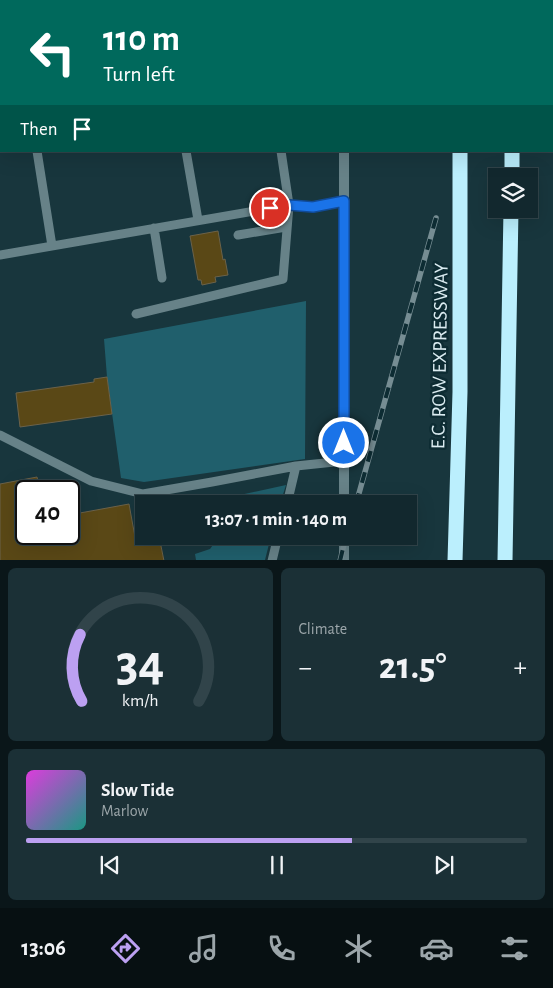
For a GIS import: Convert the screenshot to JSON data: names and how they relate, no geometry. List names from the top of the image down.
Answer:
{
  "streets": {
    "highway": ["E.C. ROW EXPRESSWAY"]
  },
  "page": {
    "turn": ["110 m", "Turn left"],
    "then": "Then",
    "limit": "40",
    "trip": "13:07 · 1 min · 140 m",
    "tile": "Climate",
    "heat": ["−", "21.5°", "+"],
    "song": ["Slow Tide", "Marlow"],
    "tabs": "13:06",
    "gauge": ["34", "km/h"]
  }
}
